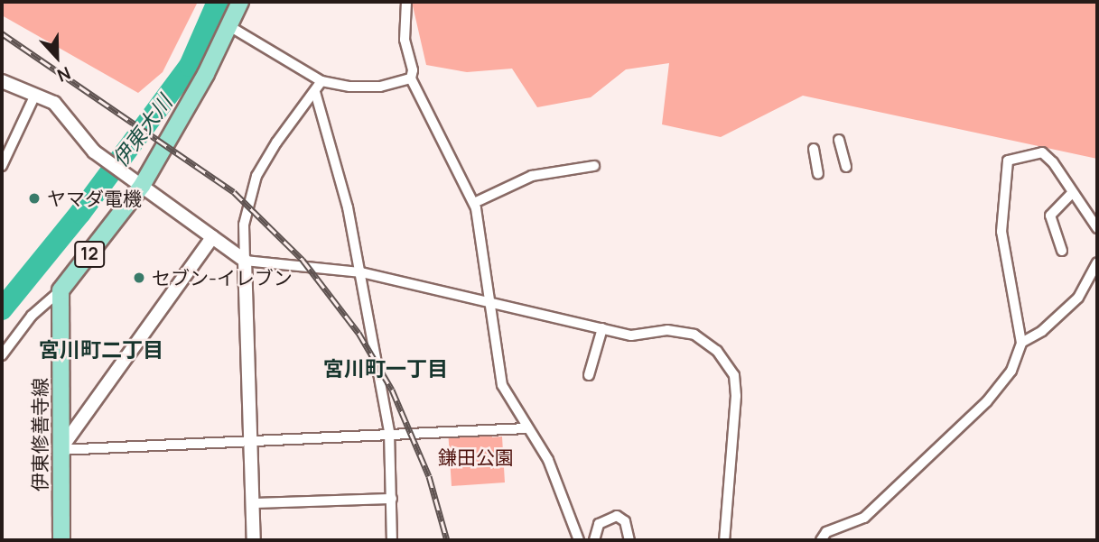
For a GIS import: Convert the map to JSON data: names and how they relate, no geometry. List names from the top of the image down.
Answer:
{
  "streets": {
    "main road": ["12", "伊東修善寺線"]
  },
  "crossings": [
    ["12", "伊東修善寺線"]
  ],
  "districts": ["宮川町二丁目", "宮川町一丁目"],
  "water": ["伊東大川"],
  "parks": ["鎌田公園"],
  "places": ["ヤマダ電機", "セブン-イレブン"],
  "north": "bottom"
}
